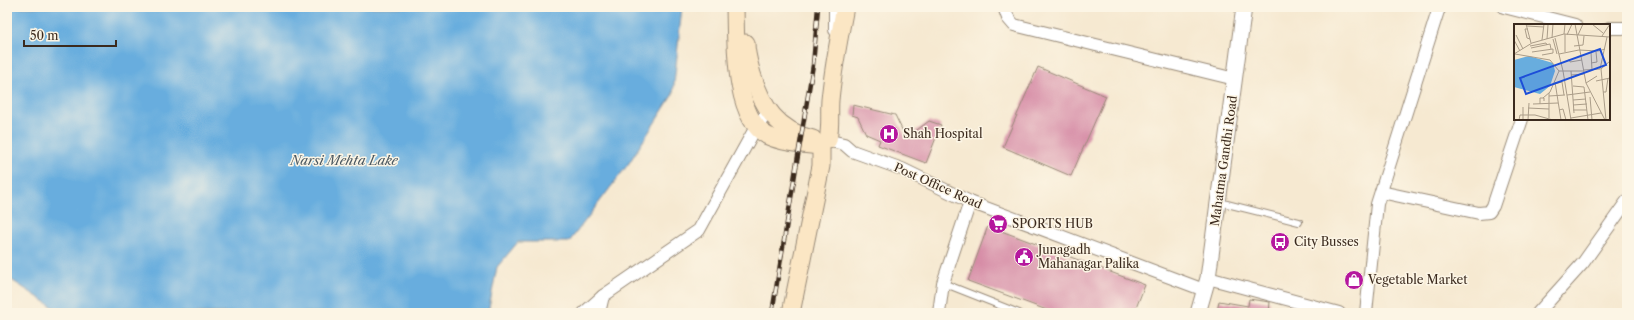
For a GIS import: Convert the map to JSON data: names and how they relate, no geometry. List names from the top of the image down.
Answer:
{
  "streets": {
    "street": ["Mahatma Gandhi Road", "Post Office Road"]
  },
  "crossings": [
    ["Mahatma Gandhi Road", "Post Office Road"]
  ],
  "water": ["Narsi Mehta Lake"],
  "places": {
    "hospital": ["Shah Hospital"],
    "supermarket": ["SPORTS HUB"],
    "bus stop": ["City Busses"],
    "public building": ["Junagadh Mahanagar Palika"],
    "shop": ["Vegetable Market"]
  },
  "scale_bar": "50 m"
}
